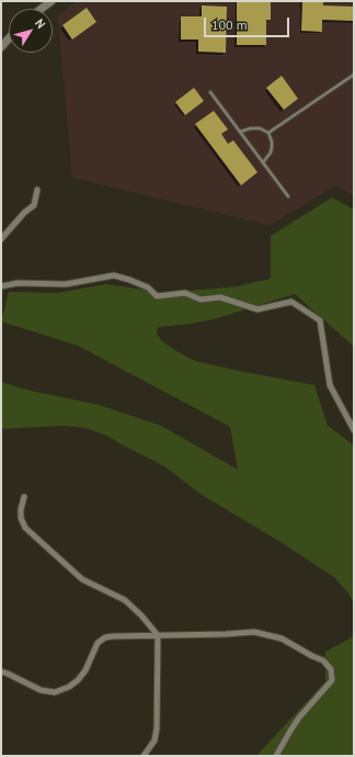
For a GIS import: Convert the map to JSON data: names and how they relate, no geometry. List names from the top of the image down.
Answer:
{
  "scale_bar": "100 m",
  "north": "top right"
}
